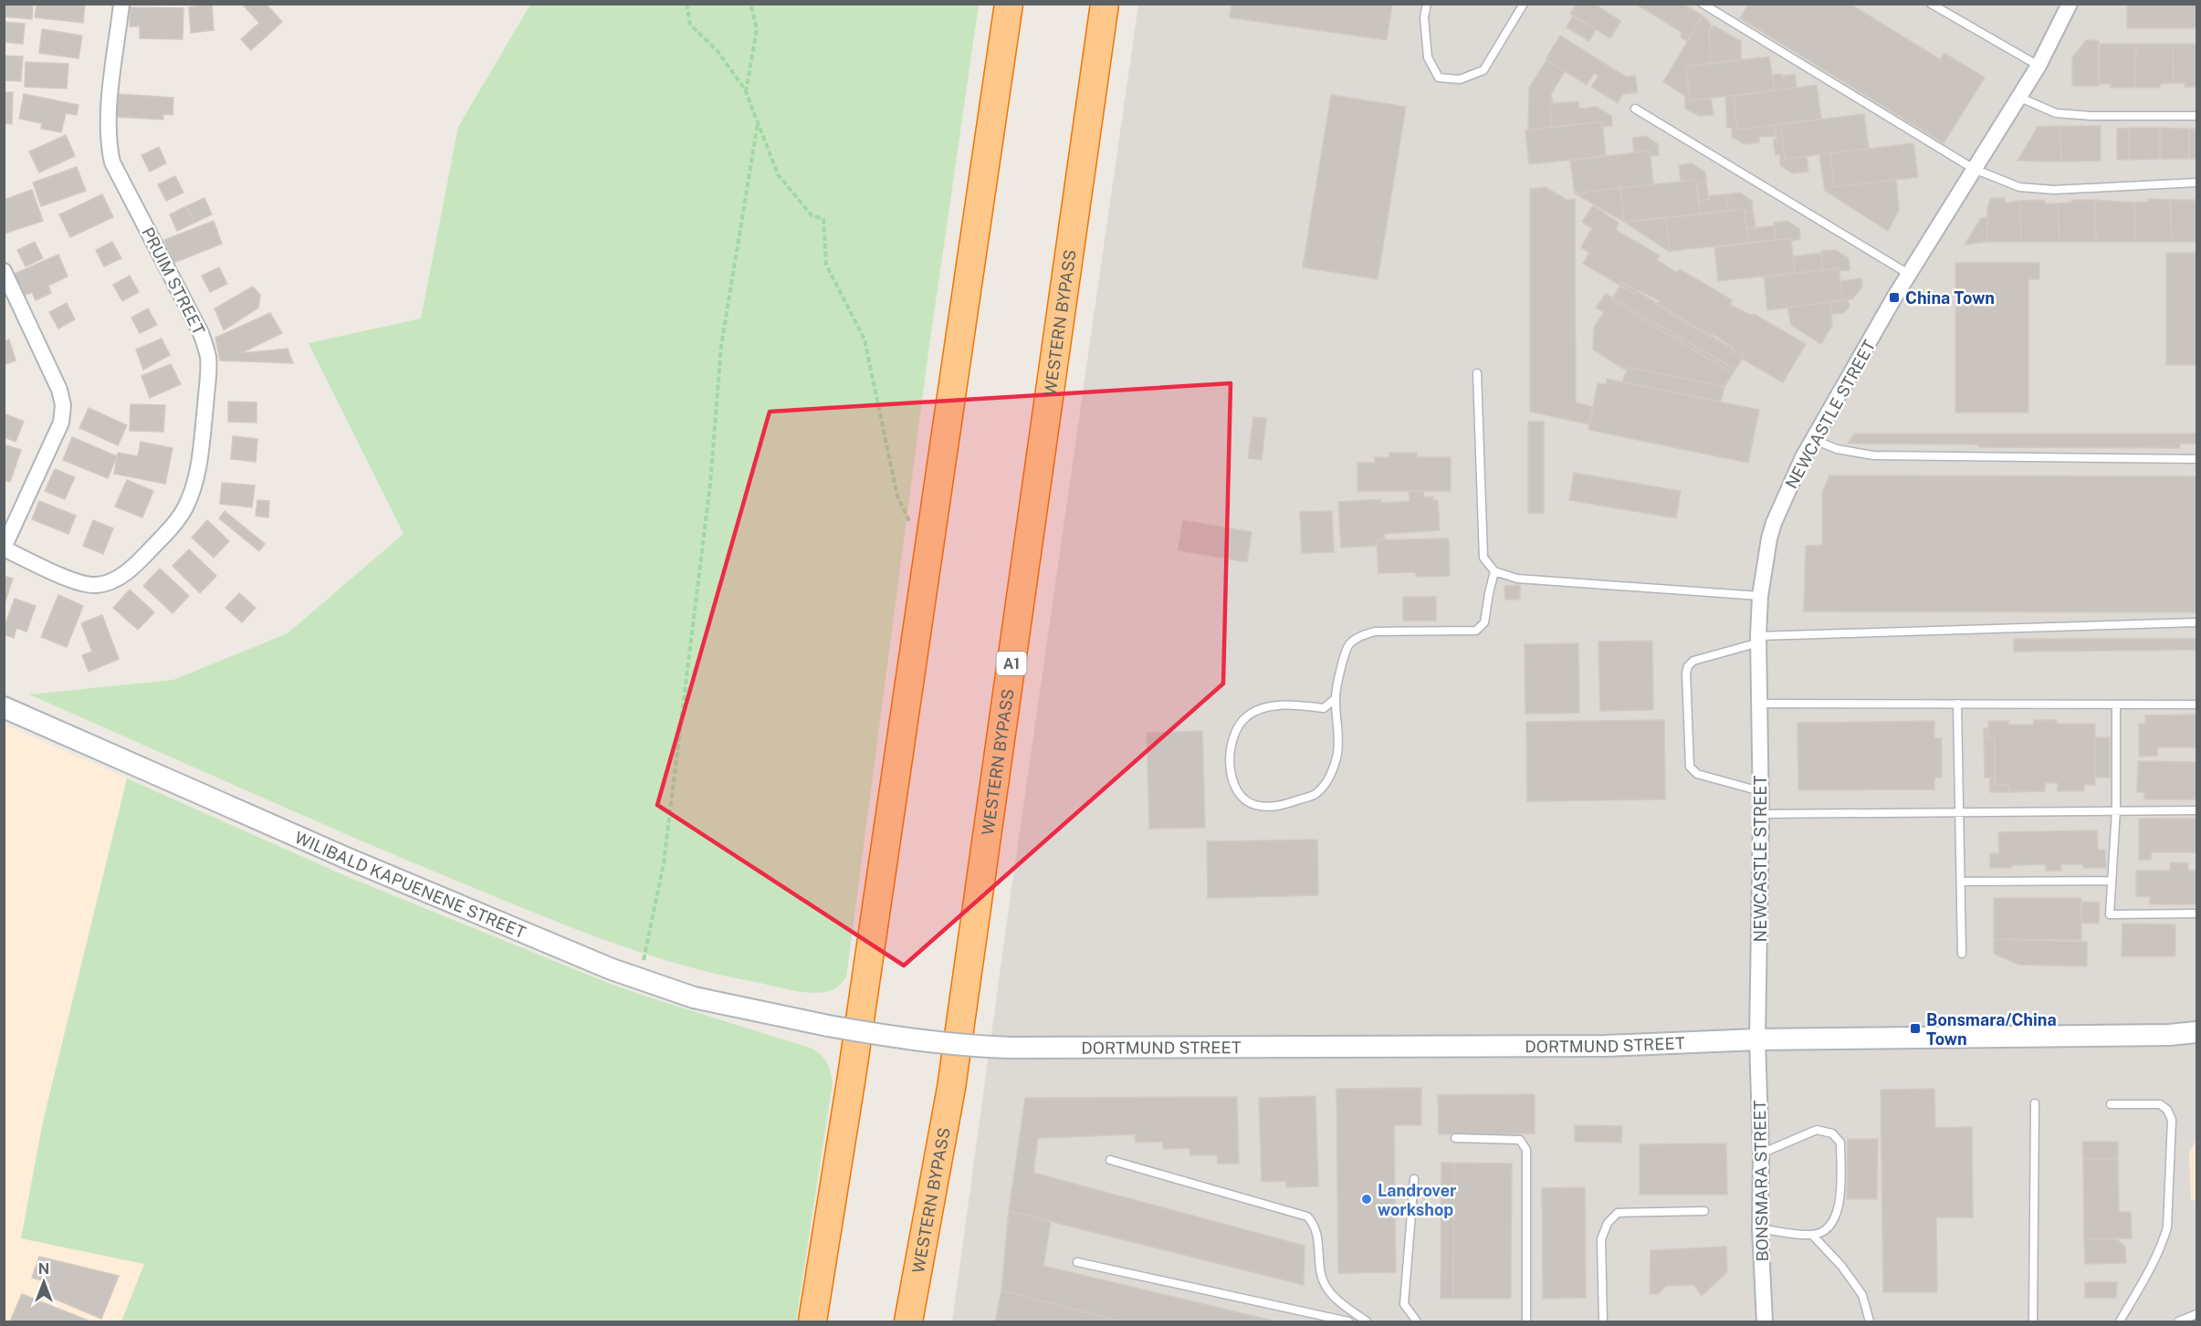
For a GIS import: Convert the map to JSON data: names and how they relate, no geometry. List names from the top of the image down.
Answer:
{
  "streets": {
    "highway": ["WESTERN BYPASS", "A1"],
    "street": [
      "PRUIM STREET",
      "NEWCASTLE STREET",
      "WILIBALD KAPUENENE STREET",
      "DORTMUND STREET",
      "BONSMARA STREET"
    ]
  },
  "crossings": [
    ["NEWCASTLE STREET", "DORTMUND STREET"],
    ["NEWCASTLE STREET", "BONSMARA STREET"],
    ["WILIBALD KAPUENENE STREET", "DORTMUND STREET"],
    ["DORTMUND STREET", "BONSMARA STREET"]
  ],
  "places": {
    "transit": ["China Town", "Bonsmara/China Town"],
    "other": ["Landrover workshop"]
  },
  "north": "top"
}
